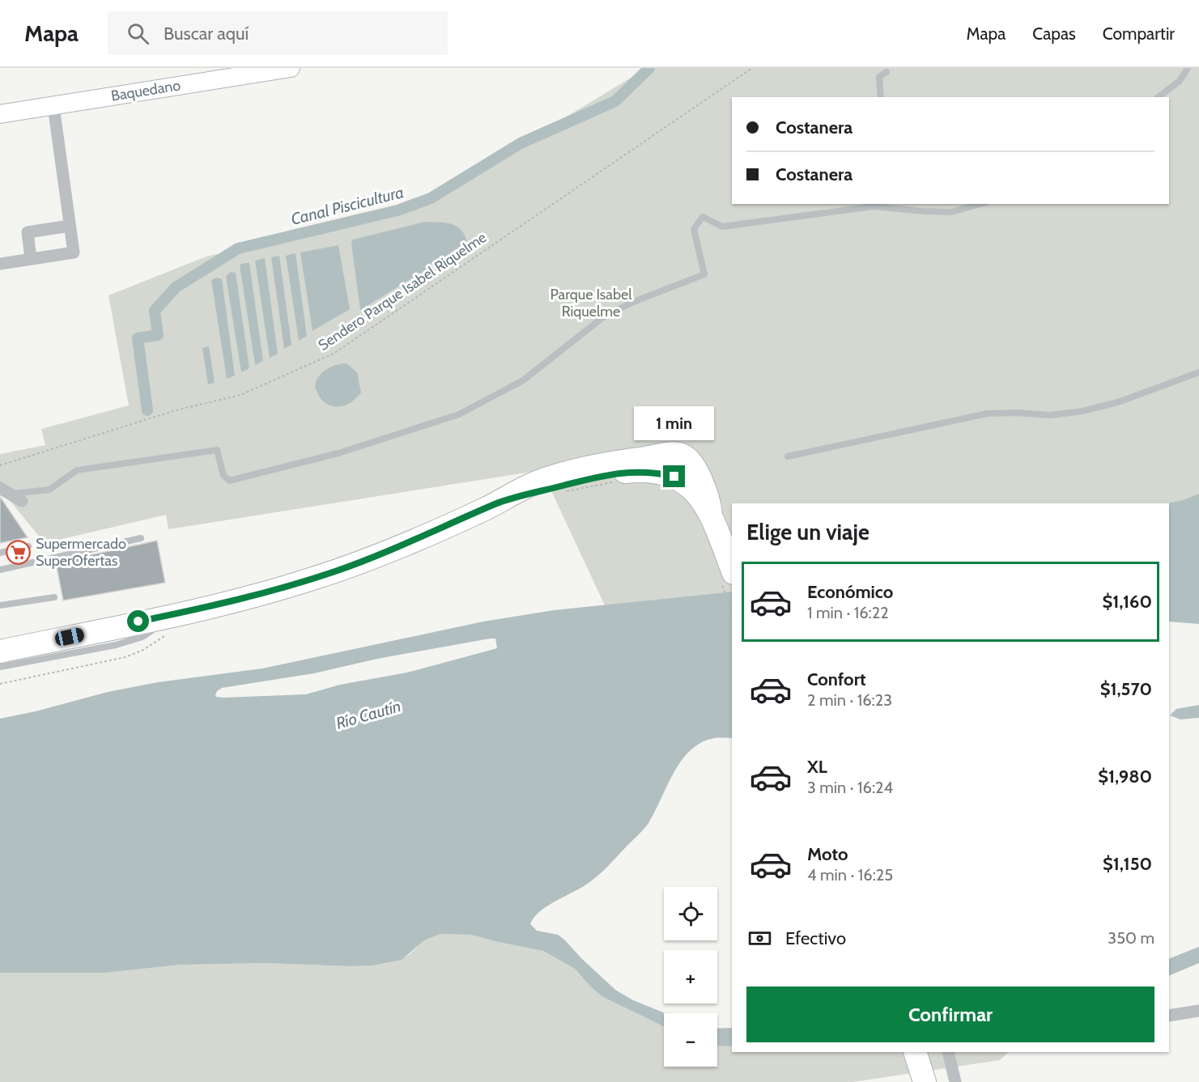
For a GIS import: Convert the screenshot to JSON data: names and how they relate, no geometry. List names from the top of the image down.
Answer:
{
  "streets": {
    "street": ["Baquedano"],
    "path": ["Sendero Parque Isabel Riquelme"]
  },
  "water": ["Canal Piscicultura", "Río Cautín"],
  "parks": ["Parque Isabel Riquelme"],
  "places": {
    "supermarket": ["Supermercado SuperOfertas"]
  },
  "page": {
    "header": "Mapa",
    "search": "Buscar aquí",
    "nav": ["Mapa", "Capas", "Compartir"],
    "banner": ["Costanera", "Costanera"],
    "bubble": "1 min",
    "heading": "Elige un viaje",
    "list": [
      {
        "name": "Económico",
        "note": "1 min · 16:22",
        "value": "$1,160"
      },
      {
        "name": "Confort",
        "note": "2 min · 16:23",
        "value": "$1,570"
      },
      {
        "name": "XL",
        "note": "3 min · 16:24",
        "value": "$1,980"
      },
      {
        "name": "Moto",
        "note": "4 min · 16:25",
        "value": "$1,150"
      }
    ],
    "map_buttons": ["+", "−"],
    "pay": ["Efectivo", "350 m"],
    "buttons": "Confirmar"
  }
}
